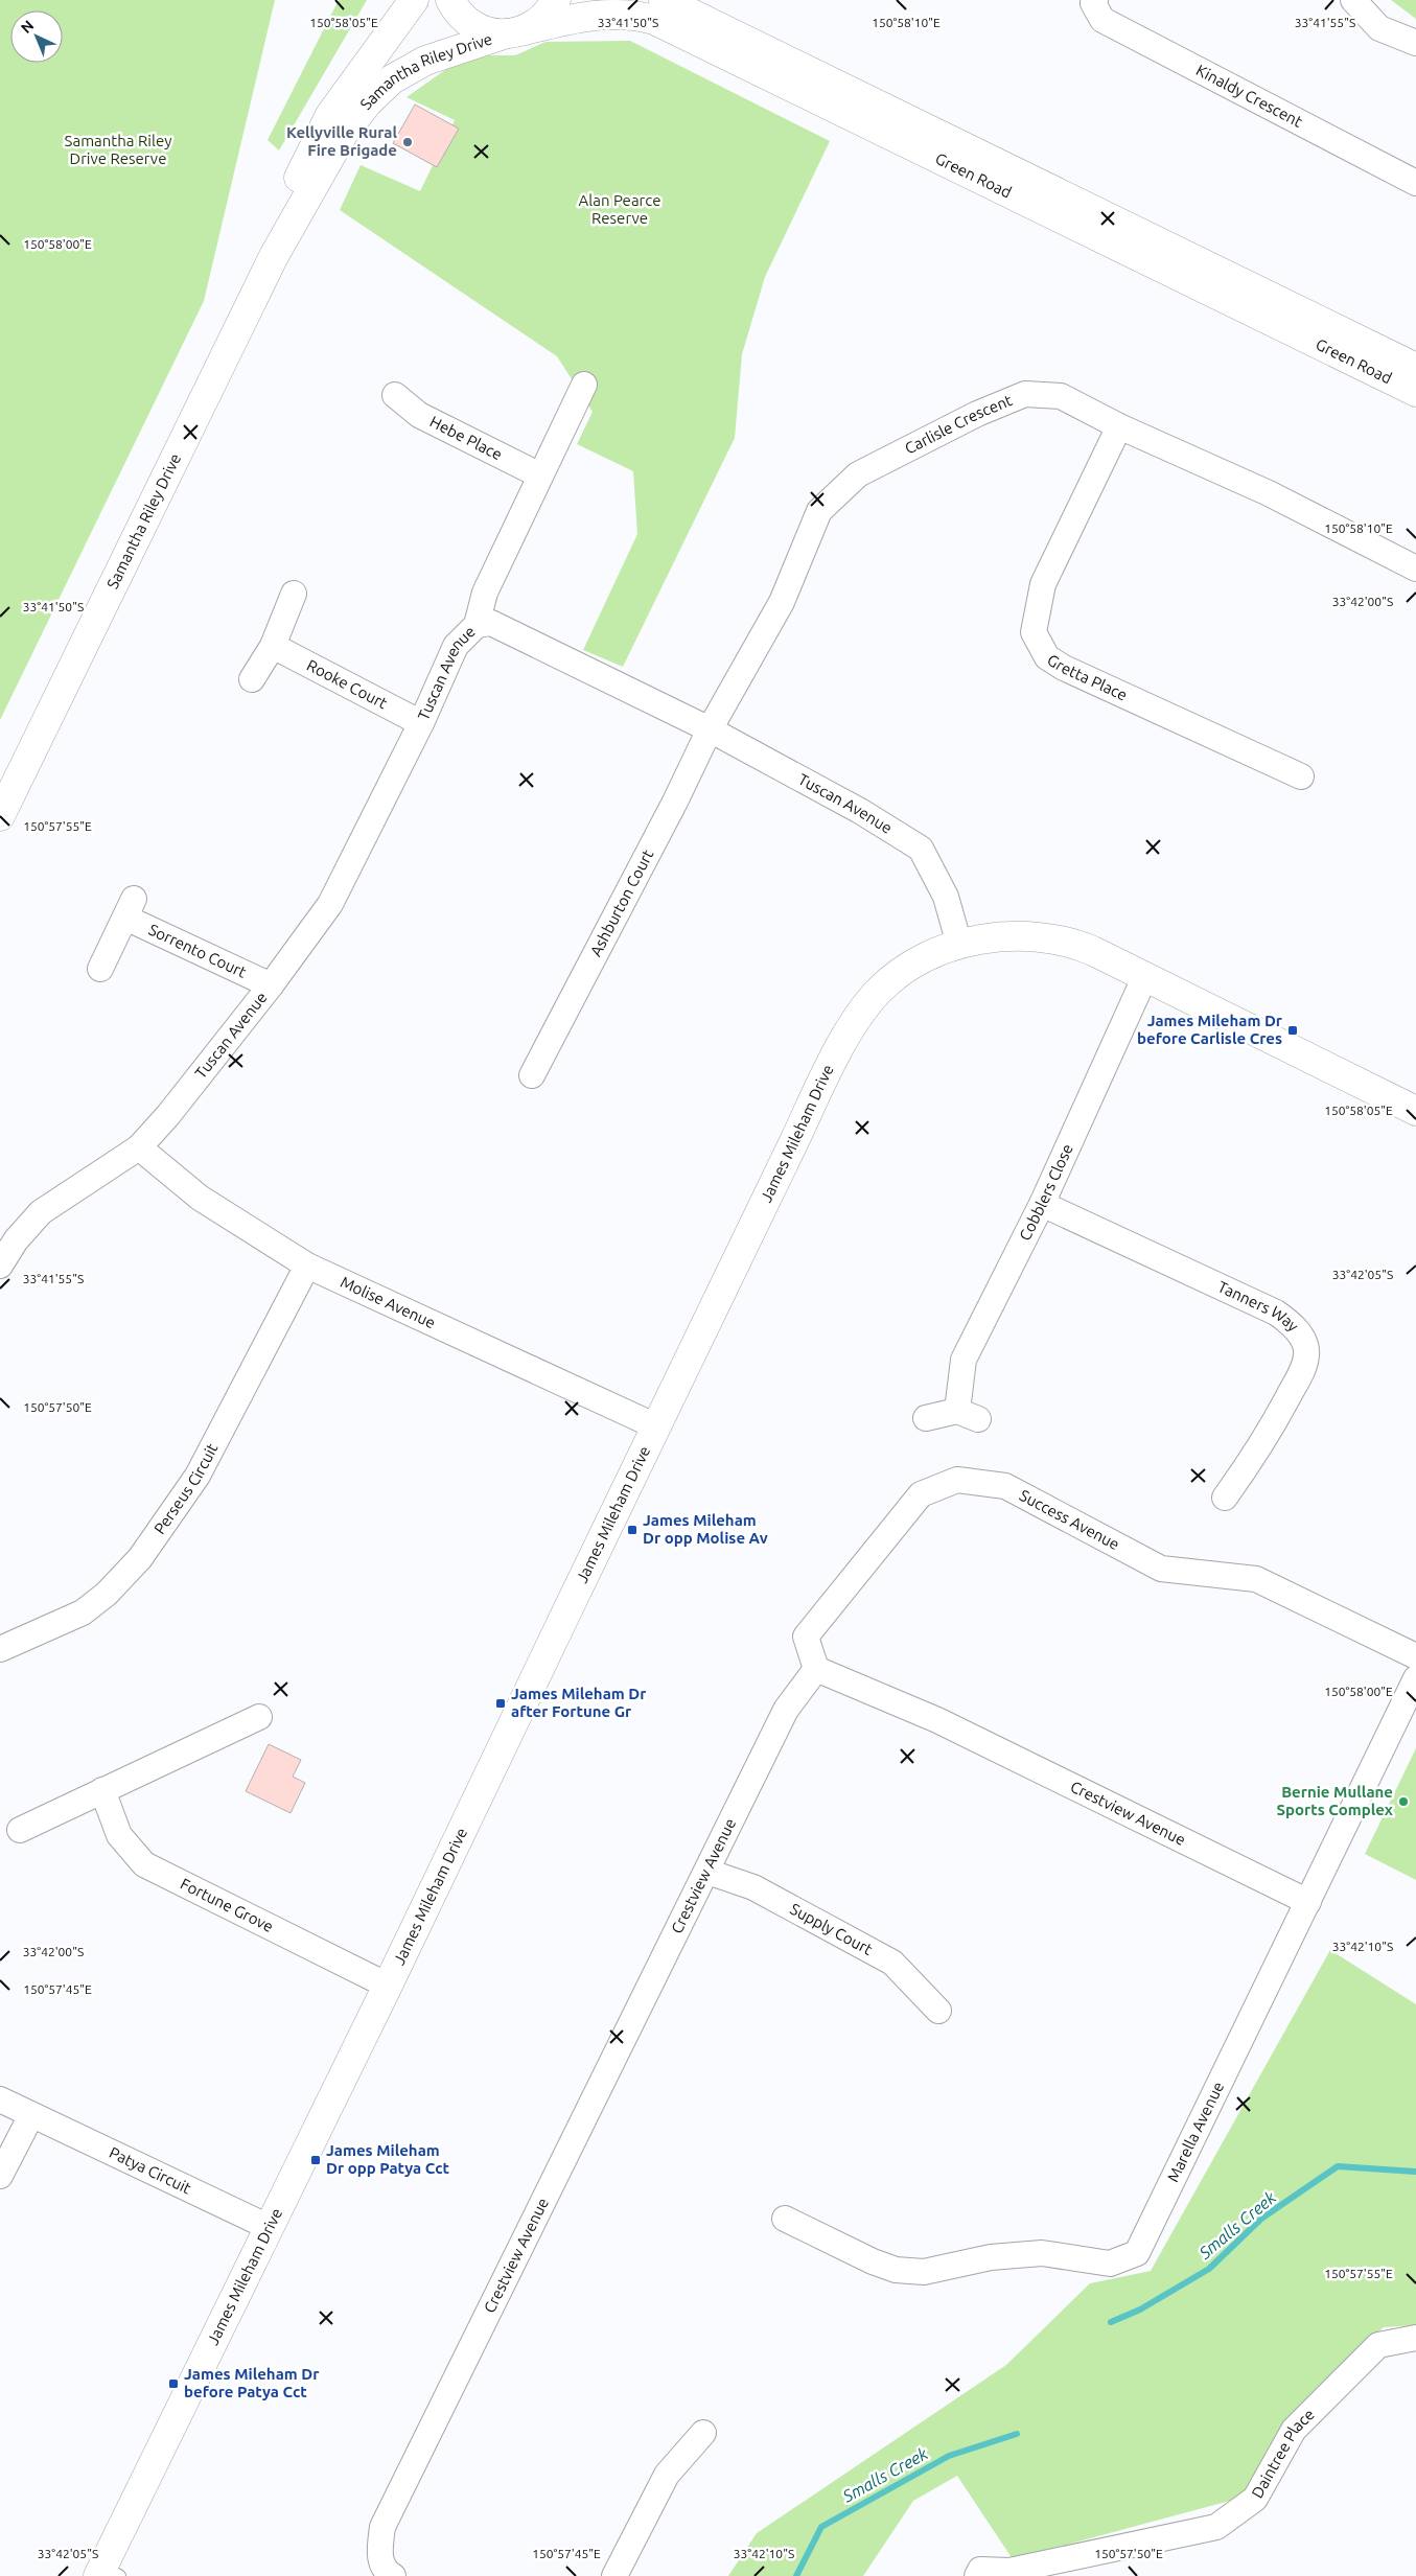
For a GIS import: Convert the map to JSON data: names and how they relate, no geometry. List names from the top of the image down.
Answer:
{
  "streets": {
    "main road": ["Samantha Riley Drive", "Green Road", "James Mileham Drive"],
    "street": [
      "Kinaldy Crescent",
      "Carlisle Crescent",
      "Hebe Place",
      "Tuscan Avenue",
      "Gretta Place",
      "Rooke Court",
      "Ashburton Court",
      "Sorrento Court",
      "Cobblers Close",
      "Molise Avenue",
      "Tanners Way",
      "Perseus Circuit",
      "Success Avenue",
      "Crestview Avenue",
      "Fortune Grove",
      "Supply Court",
      "Marella Avenue",
      "Patya Circuit",
      "Daintree Place"
    ]
  },
  "crossings": [
    ["Samantha Riley Drive", "Green Road"],
    ["Carlisle Crescent", "Tuscan Avenue"],
    ["Carlisle Crescent", "Gretta Place"],
    ["Carlisle Crescent", "Ashburton Court"],
    ["Tuscan Avenue", "Rooke Court"],
    ["Tuscan Avenue", "Ashburton Court"],
    ["Tuscan Avenue", "Sorrento Court"],
    ["Tuscan Avenue", "James Mileham Drive"],
    ["Tuscan Avenue", "Molise Avenue"],
    ["James Mileham Drive", "Cobblers Close"],
    ["James Mileham Drive", "Molise Avenue"],
    ["James Mileham Drive", "Fortune Grove"],
    ["James Mileham Drive", "Patya Circuit"],
    ["Cobblers Close", "Tanners Way"],
    ["Molise Avenue", "Perseus Circuit"],
    ["Success Avenue", "Crestview Avenue"],
    ["Crestview Avenue", "Supply Court"],
    ["Crestview Avenue", "Marella Avenue"]
  ],
  "water": ["Smalls Creek"],
  "parks": ["Samantha Riley Drive Reserve", "Alan Pearce Reserve"],
  "places": {
    "other": ["Kellyville Rural Fire Brigade", "Bernie Mullane Sports Complex"],
    "transit": [
      "James Mileham Dr before Carlisle Cres",
      "James Mileham Dr opp Molise Av",
      "James Mileham Dr after Fortune Gr",
      "James Mileham Dr opp Patya Cct",
      "James Mileham Dr before Patya Cct"
    ]
  },
  "north": "top left",
  "coordinates": [
    "33°41'50\"S",
    "33°41'55\"S",
    "150°58'10\"E",
    "150°58'05\"E",
    "150°58'00\"E",
    "33°42'00\"S",
    "150°57'55\"E",
    "33°42'05\"S",
    "150°57'50\"E",
    "33°42'10\"S",
    "150°57'45\"E"
  ]
}
